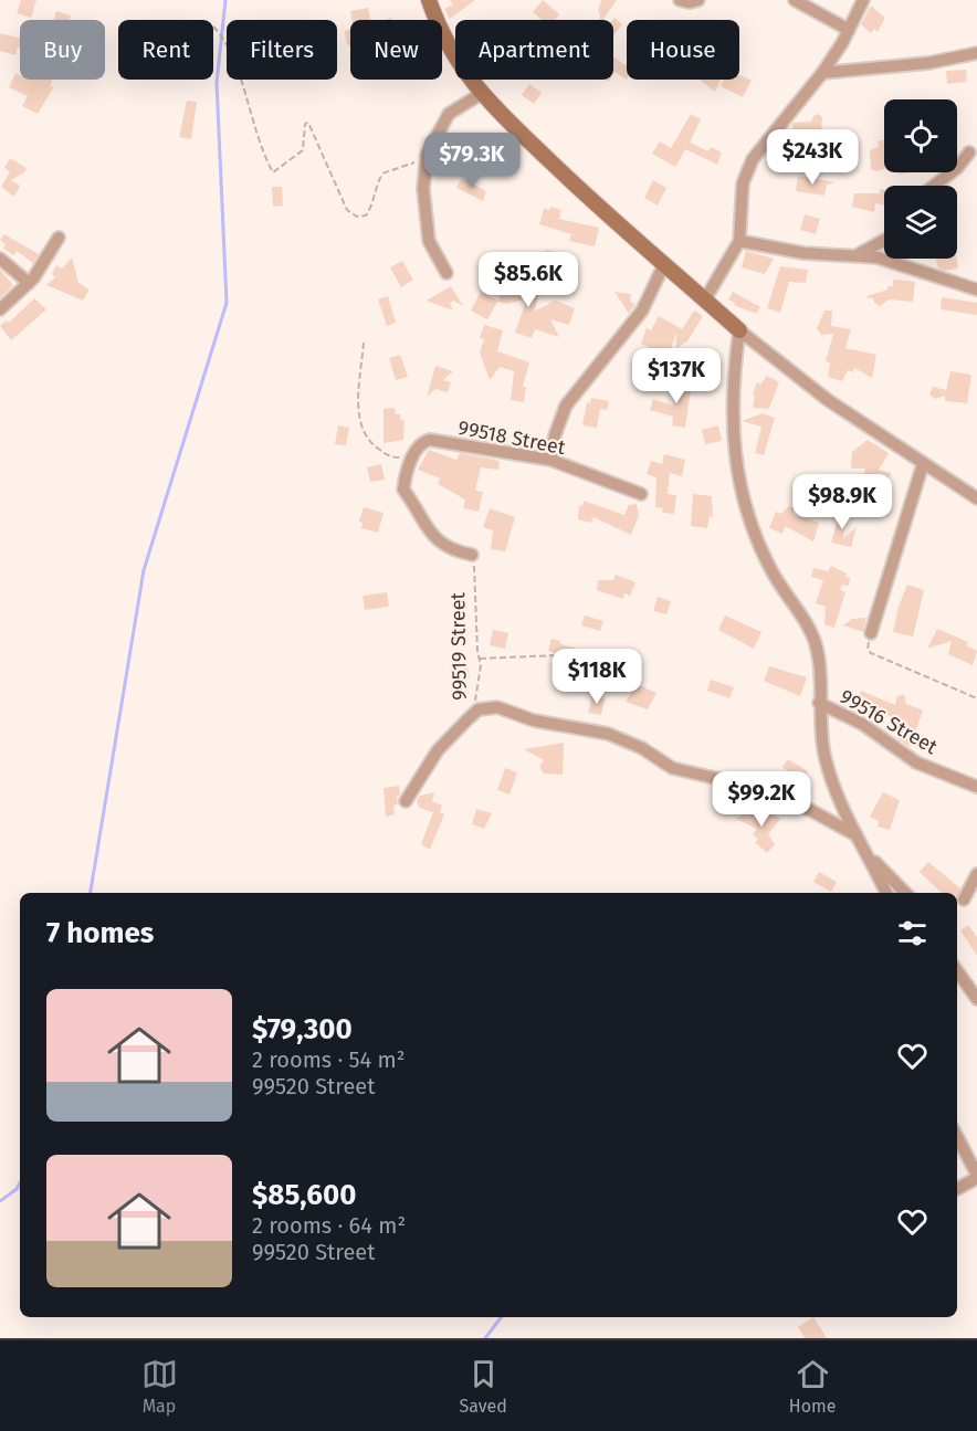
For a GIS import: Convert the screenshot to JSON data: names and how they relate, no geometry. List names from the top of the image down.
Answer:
{
  "streets": {
    "street": ["99518 Street", "99519 Street", "99516 Street"]
  },
  "page": {
    "chip": [
      "Buy",
      "Rent",
      "Filters",
      "New",
      "Apartment",
      "House"
    ],
    "price": [
      "$243K",
      "$79.3K",
      "$85.6K",
      "$137K",
      "$98.9K",
      "$118K",
      "$99.2K"
    ],
    "heading": "7 homes",
    "list": [
      {
        "name": "$79,300",
        "note": "2 rooms · 54 m² · 99520 Street"
      },
      {
        "name": "$85,600",
        "note": "2 rooms · 64 m² · 99520 Street"
      }
    ],
    "tabs": ["Map", "Saved", "Home"]
  }
}
